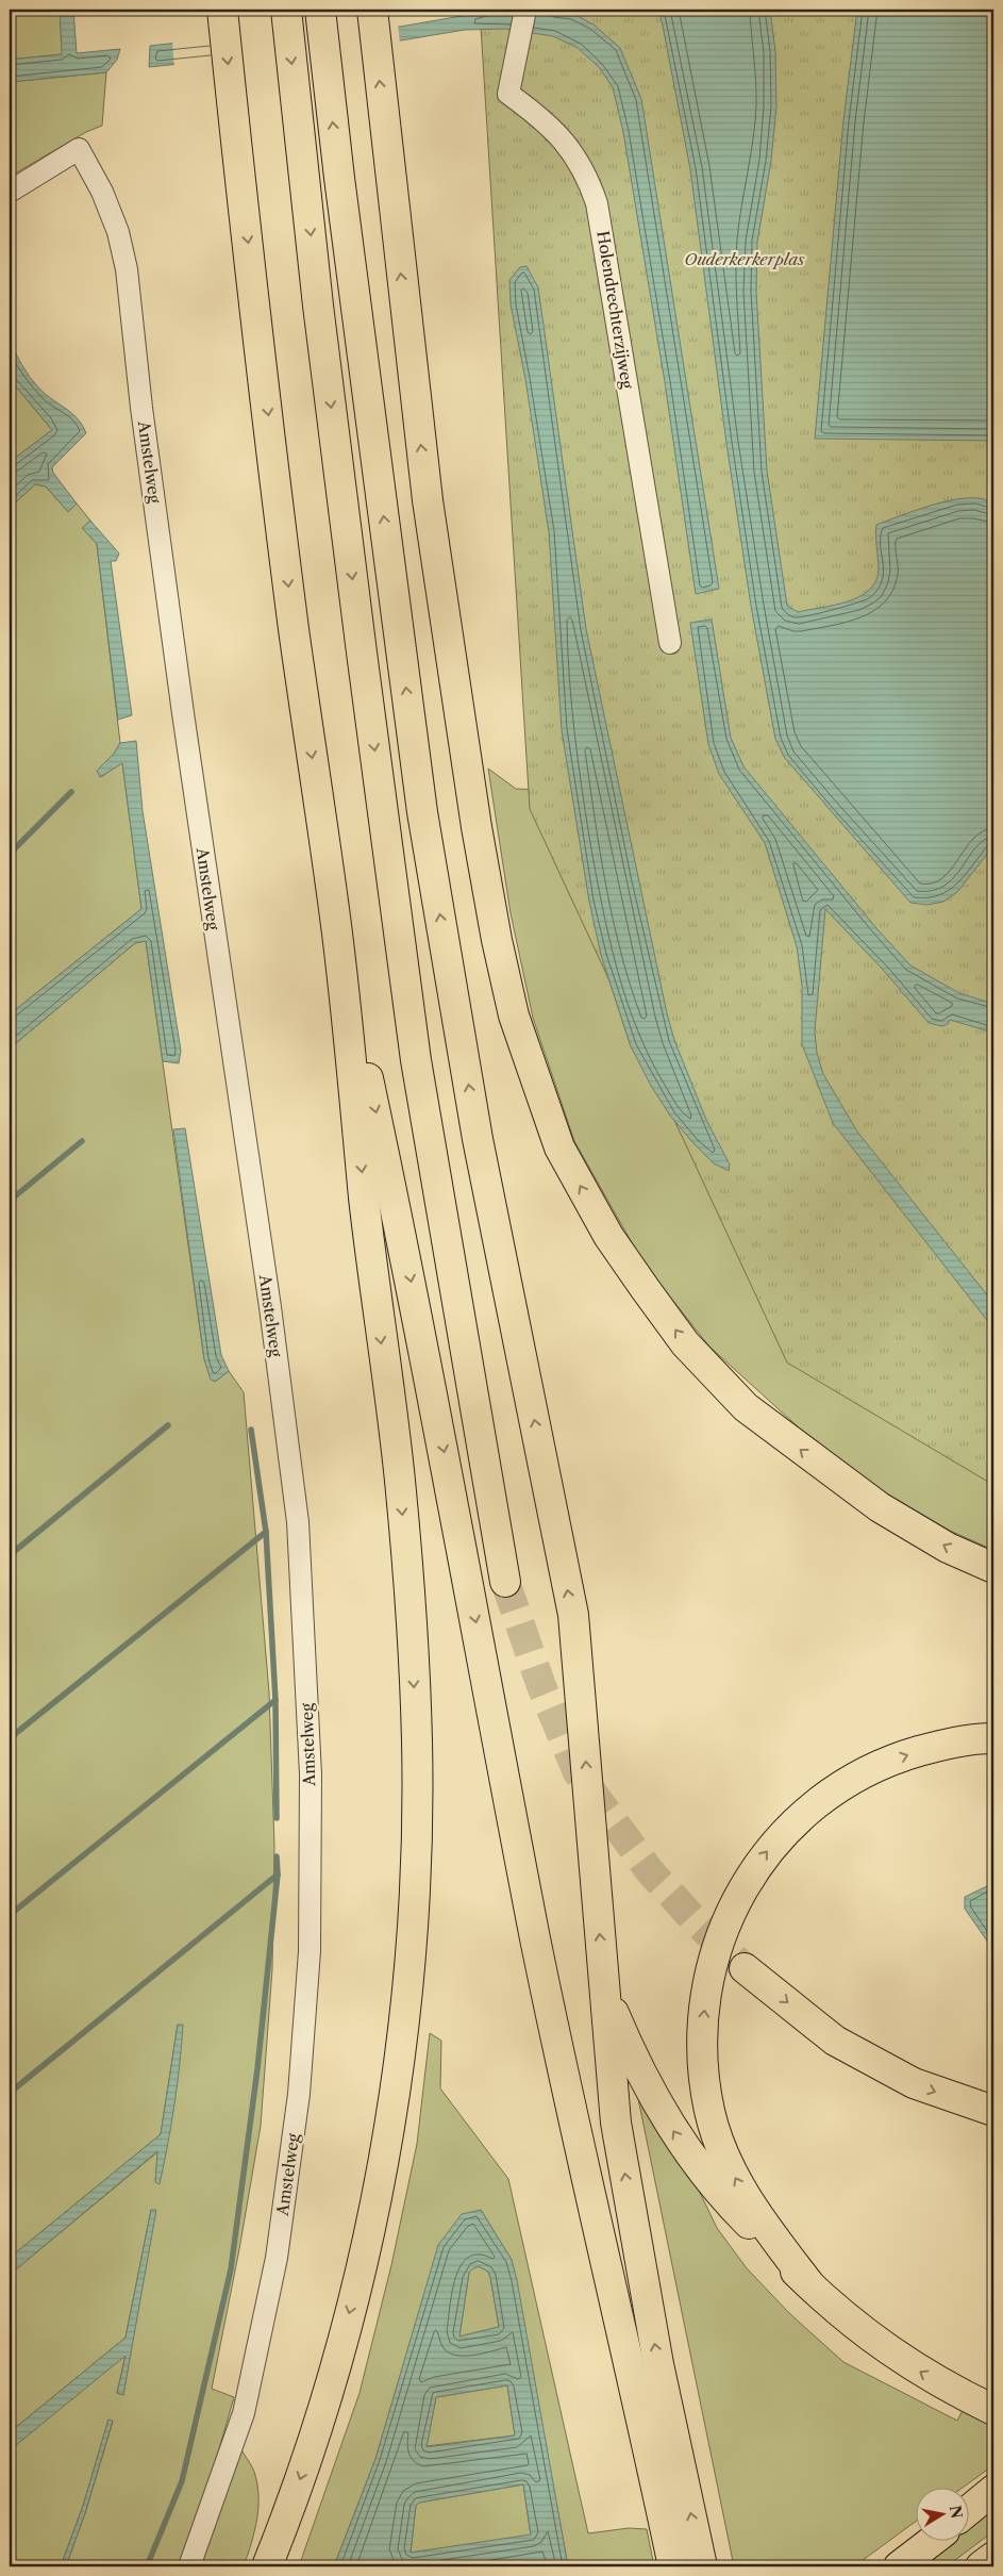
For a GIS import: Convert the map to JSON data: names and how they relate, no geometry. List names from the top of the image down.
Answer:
{
  "streets": {
    "street": ["Holendrechterzijweg", "Amstelweg"]
  },
  "parks": ["Ouderkerkerplas"],
  "north": "right"
}
